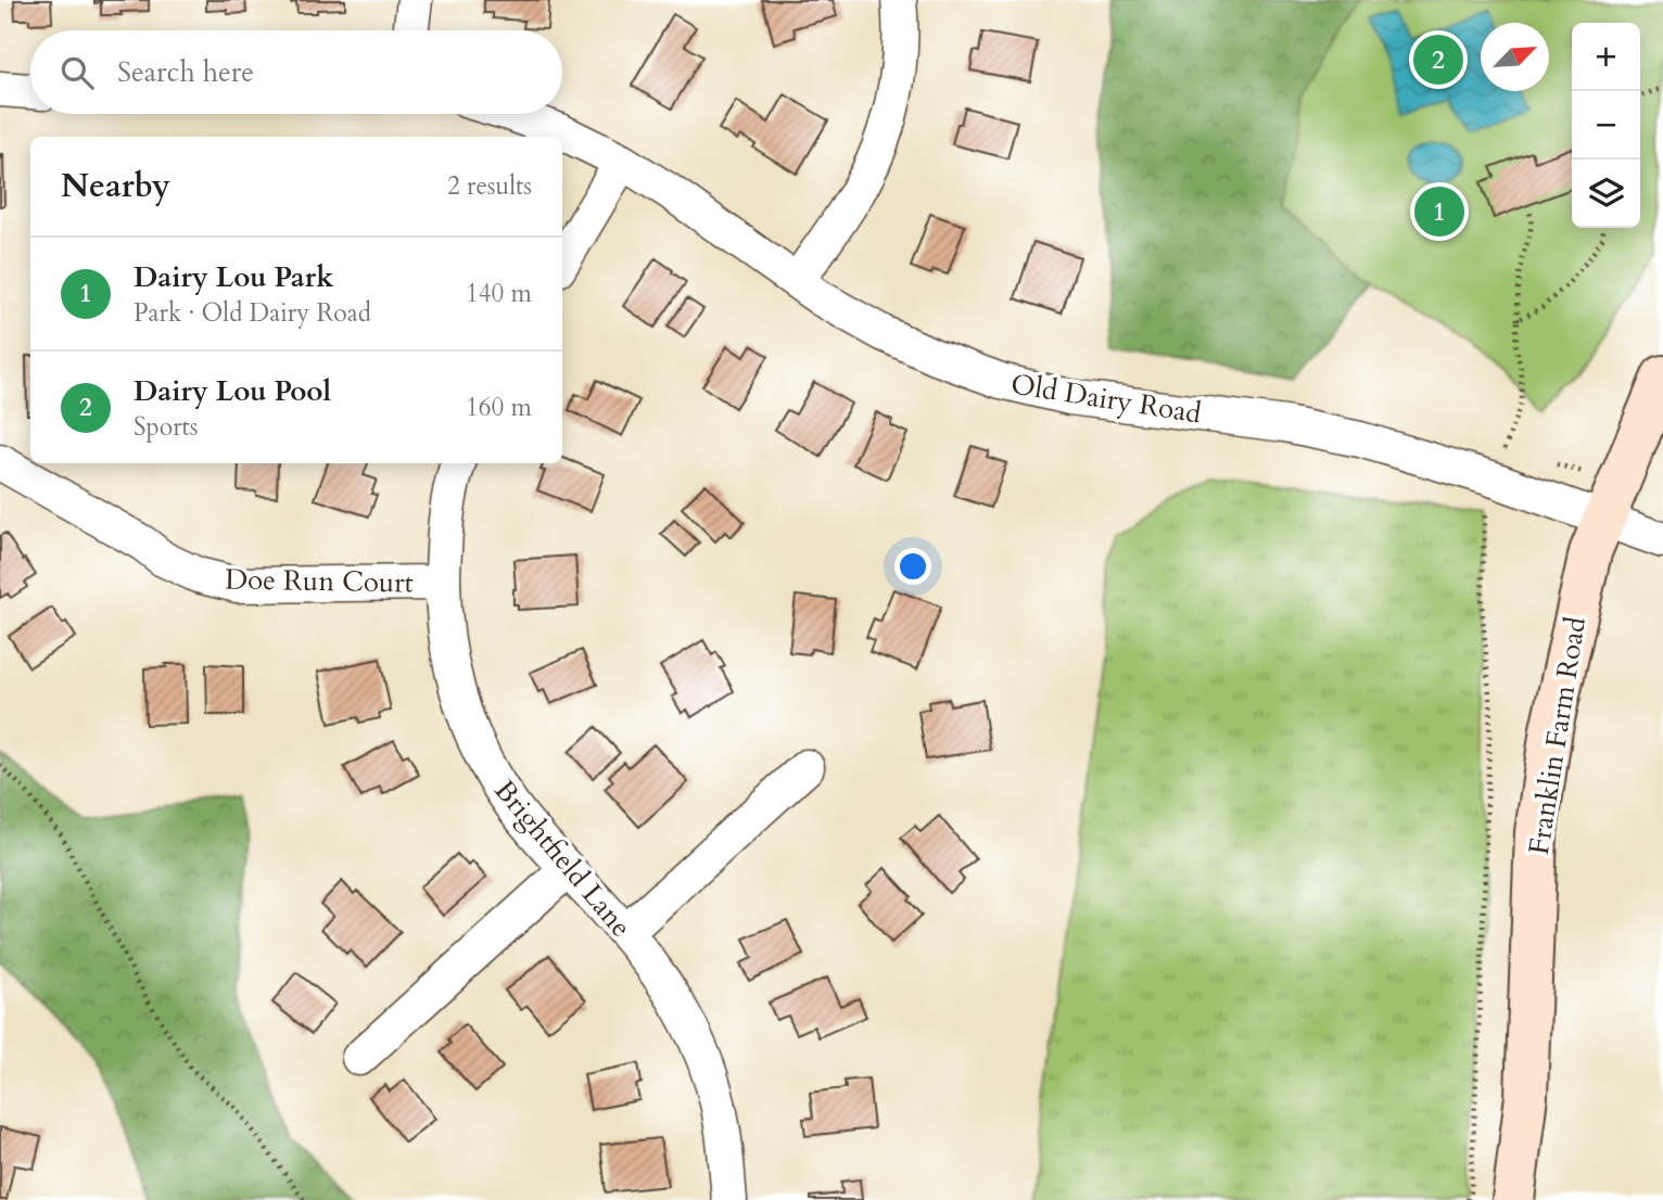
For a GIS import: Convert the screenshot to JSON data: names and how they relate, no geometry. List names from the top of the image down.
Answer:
{
  "streets": {
    "main road": ["Franklin Farm Road"],
    "street": ["Old Dairy Road", "Doe Run Court", "Brightfield Lane"]
  },
  "crossings": [
    ["Old Dairy Road", "Franklin Farm Road"],
    ["Doe Run Court", "Brightfield Lane"]
  ],
  "north": "top right",
  "page": {
    "map_buttons": ["+", "−"],
    "pins": ["2", "1"],
    "search": "Search here",
    "heading": ["Nearby", "2 results"],
    "list": [
      {
        "mark": "1",
        "name": "Dairy Lou Park",
        "note": "Park · Old Dairy Road",
        "value": "140 m"
      },
      {
        "mark": "2",
        "name": "Dairy Lou Pool",
        "note": "Sports",
        "value": "160 m"
      }
    ]
  }
}
